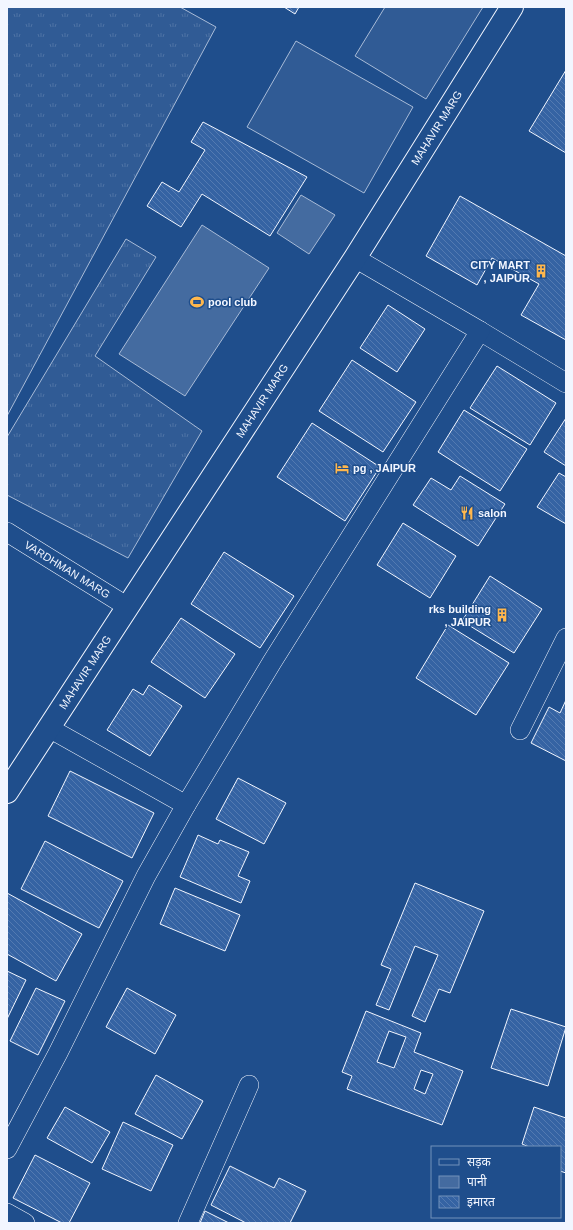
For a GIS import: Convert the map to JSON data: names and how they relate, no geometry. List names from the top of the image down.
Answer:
{
  "streets": {
    "street": ["MAHAVIR MARG", "VARDHMAN MARG"]
  },
  "crossings": [
    ["MAHAVIR MARG", "VARDHMAN MARG"]
  ],
  "places": {
    "building": ["CITY MART , JAIPUR", "rks building , JAIPUR"],
    "sports": ["pool club"],
    "hotel": ["pg , JAIPUR"],
    "restaurant": ["salon"]
  },
  "legend": ["सड़क", "पानी", "इमारत"]
}
